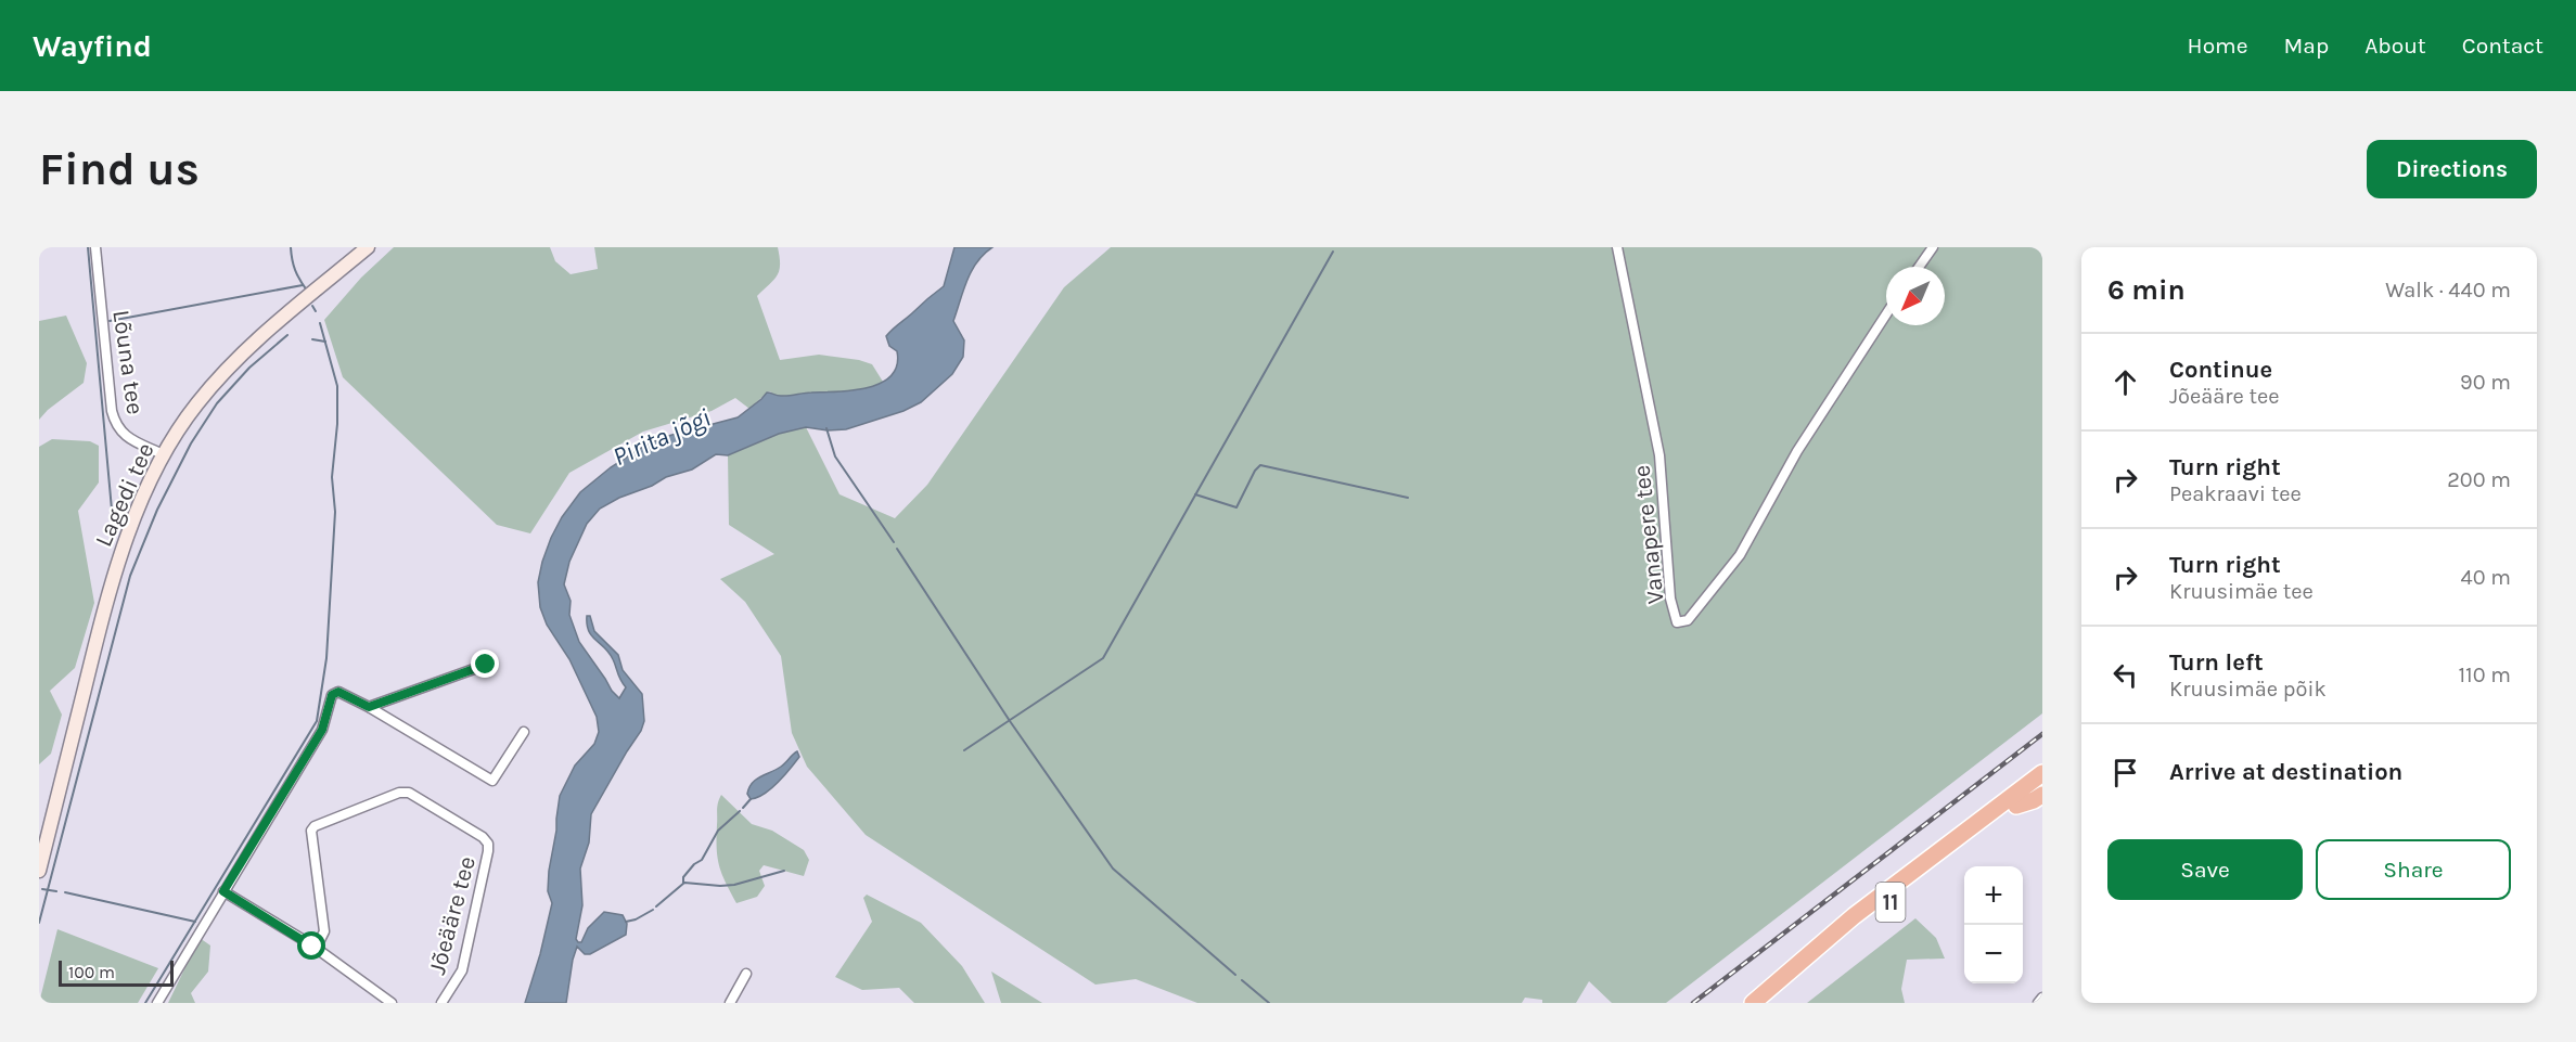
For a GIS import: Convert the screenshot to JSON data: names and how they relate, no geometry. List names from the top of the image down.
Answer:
{
  "streets": {
    "highway": ["11"],
    "street": [
      "Lõuna tee",
      "Lagedi tee",
      "Vanapere tee",
      "Jõeääre tee"
    ]
  },
  "crossings": [
    ["Lõuna tee", "Lagedi tee"]
  ],
  "water": ["Pirita jõgi"],
  "scale_bar": "100 m",
  "north": "bottom left",
  "page": {
    "header": "Wayfind",
    "nav": [
      "Home",
      "Map",
      "About",
      "Contact"
    ],
    "buttons": [
      "Directions",
      ["Save", "Share"]
    ],
    "title": "Find us",
    "heading": ["6 min", "Walk · 440 m"],
    "list": [
      ["Continue", "Jõeääre tee", "90 m"],
      ["Turn right", "Peakraavi tee", "200 m"],
      ["Turn right", "Kruusimäe tee", "40 m"],
      ["Turn left", "Kruusimäe põik", "110 m"],
      "Arrive at destination"
    ],
    "map_buttons": ["+", "−"],
    "scale": "100 m"
  }
}
